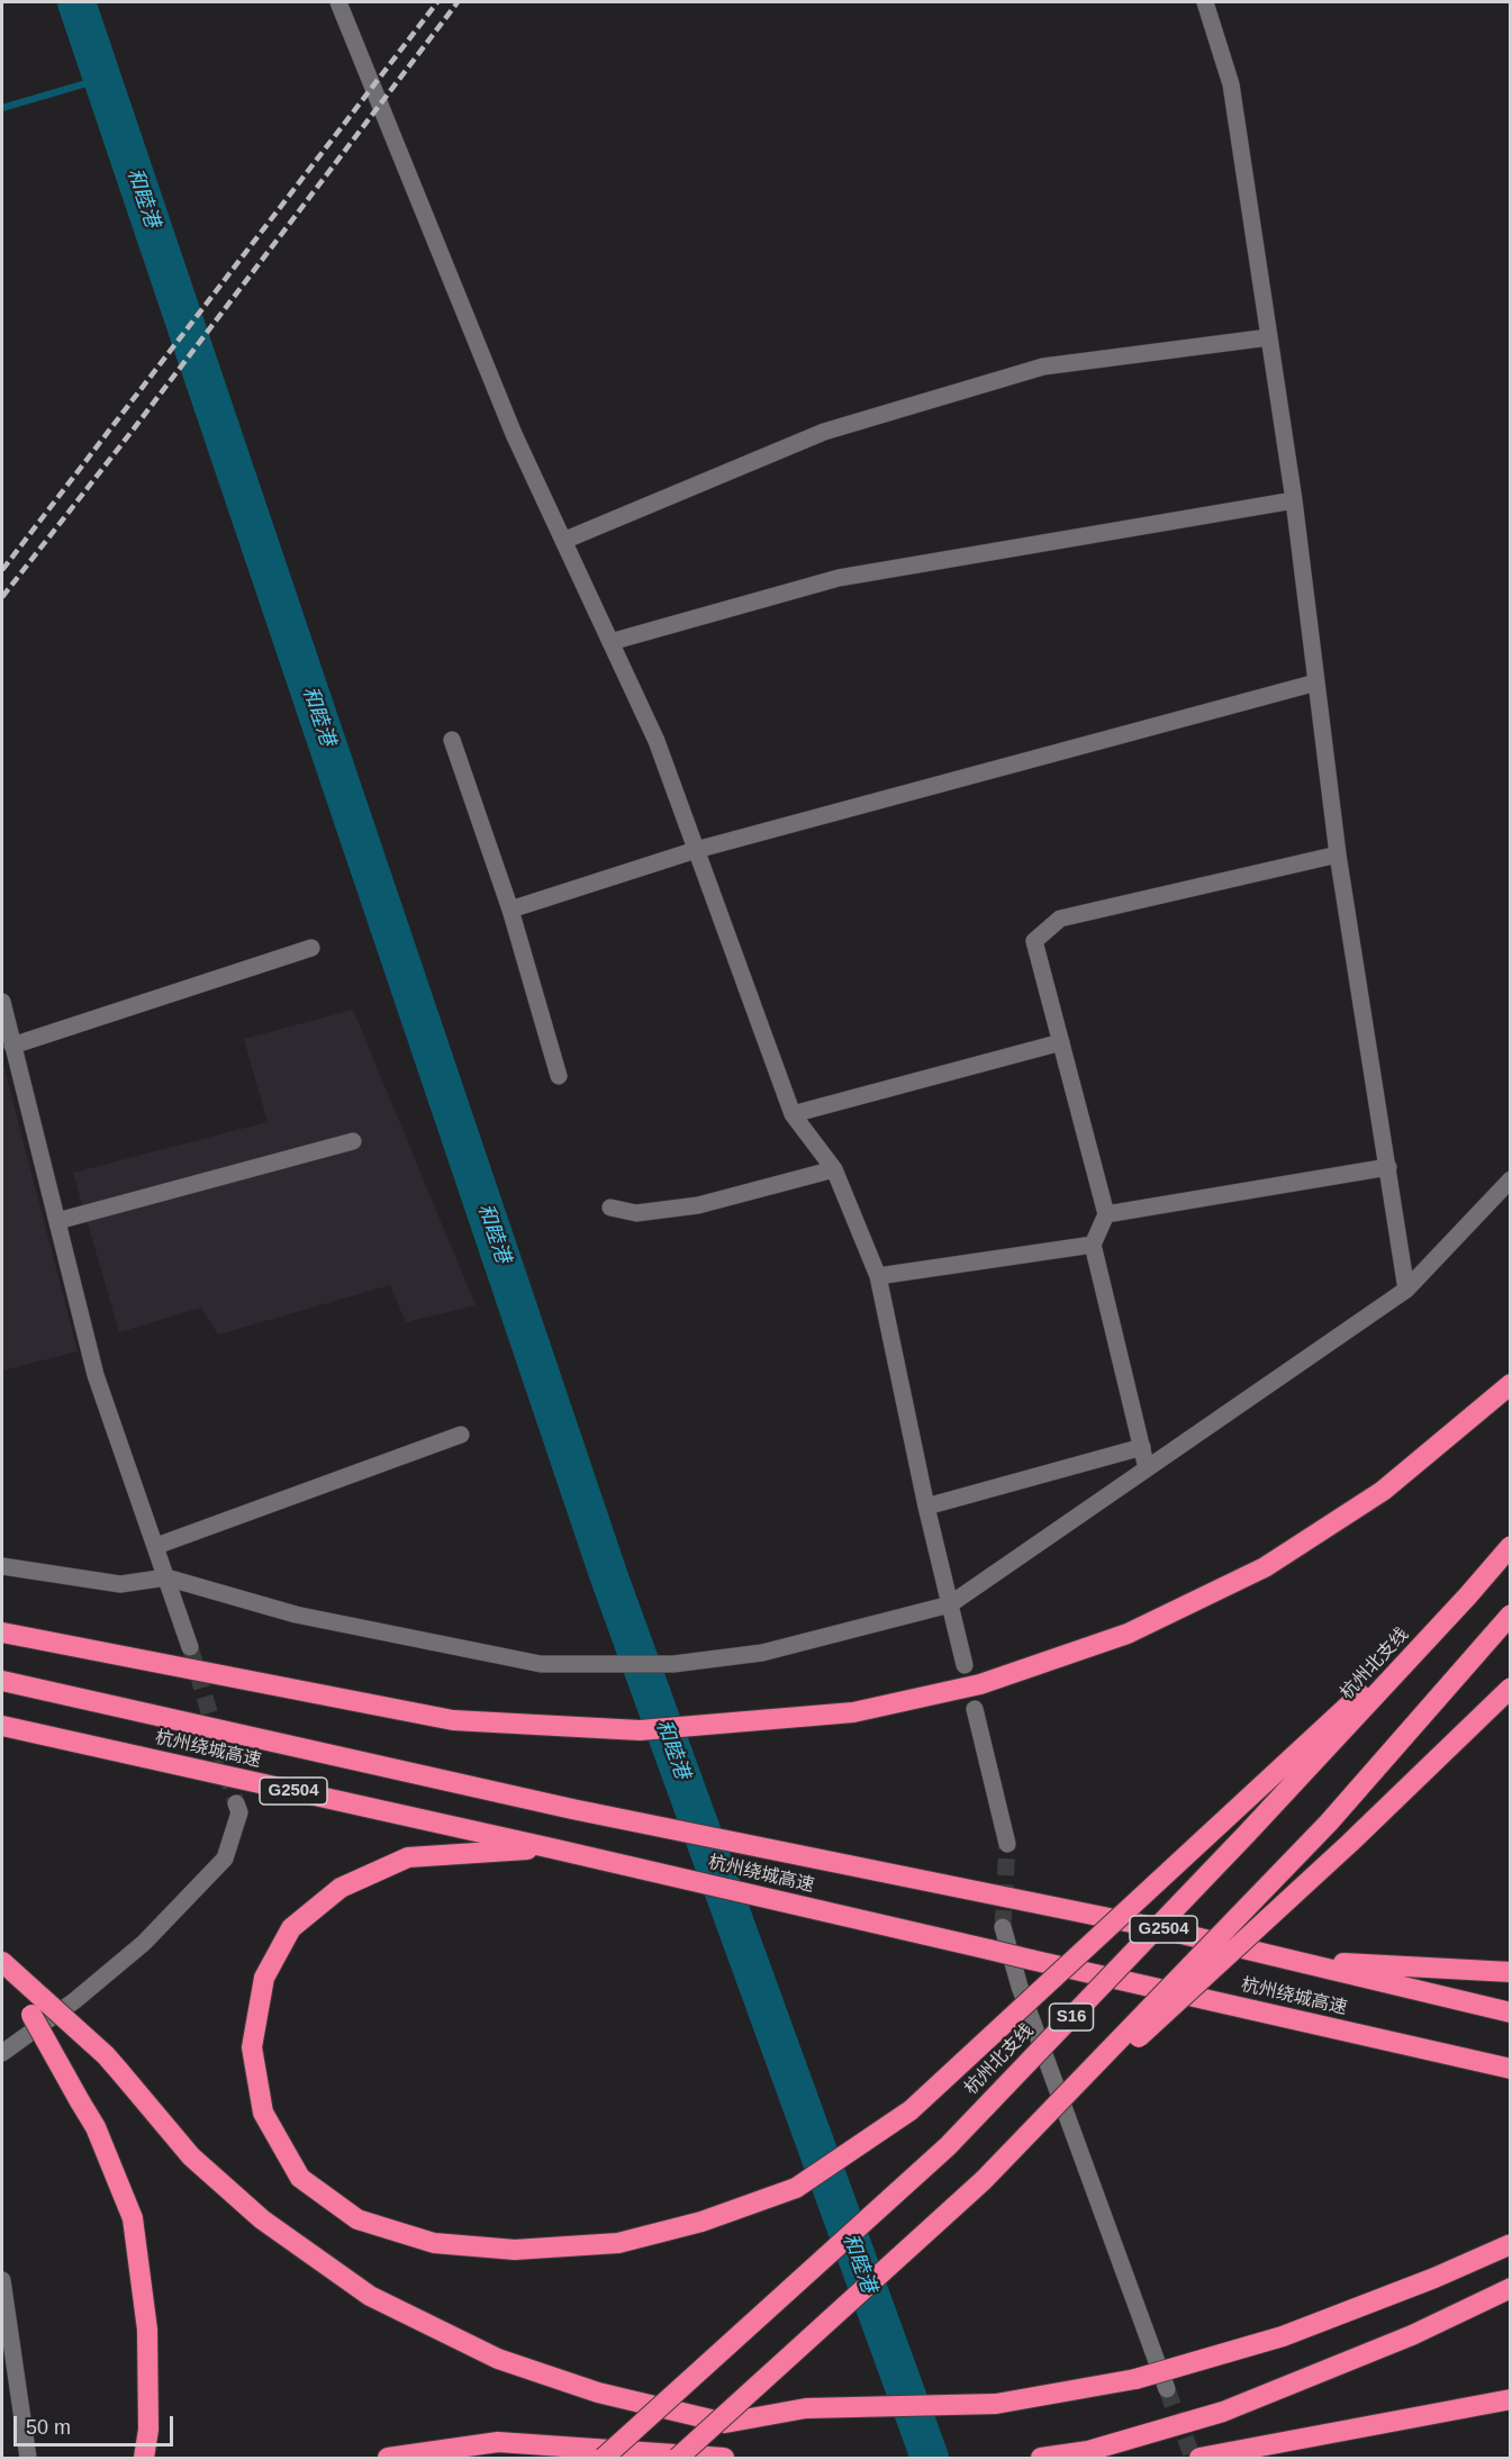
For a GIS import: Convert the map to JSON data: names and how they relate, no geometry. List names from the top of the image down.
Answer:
{
  "streets": {
    "highway": [
      "杭州北支线",
      "杭州绕城高速",
      "G2504",
      "S16"
    ]
  },
  "water": ["和睦港"],
  "scale_bar": "50 m"
}
